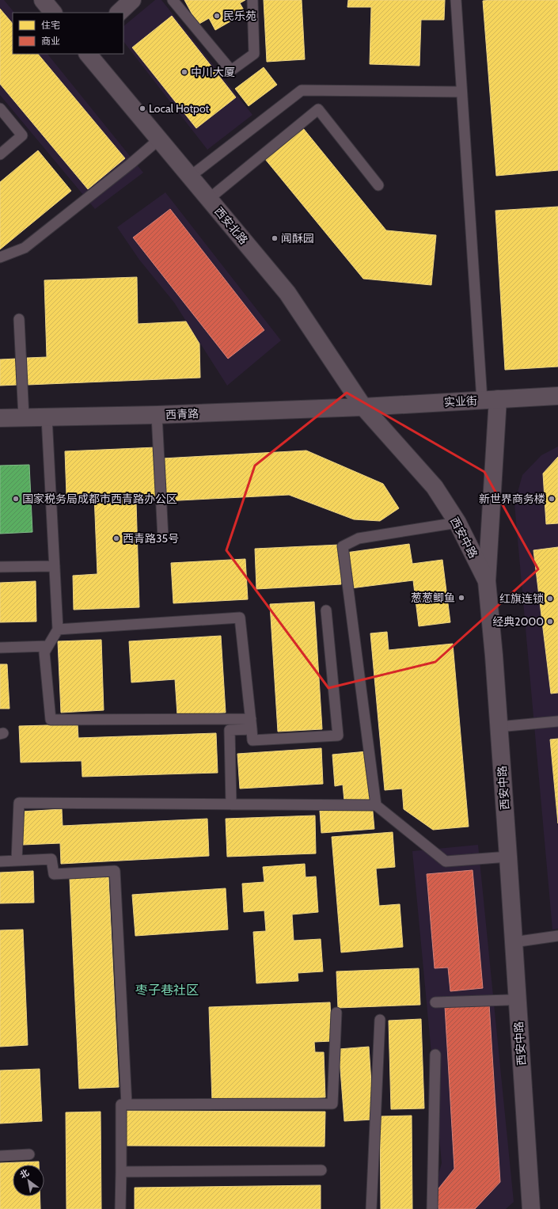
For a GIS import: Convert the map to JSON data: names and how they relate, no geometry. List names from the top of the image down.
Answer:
{
  "streets": {
    "street": [
      "西安北路",
      "实业街",
      "西青路",
      "西安中路"
    ]
  },
  "crossings": [
    ["西安北路", "实业街"],
    ["西安北路", "西青路"],
    ["西安北路", "西安中路"],
    ["实业街", "西青路"],
    ["实业街", "西安中路"],
    ["西青路", "西安中路"]
  ],
  "districts": ["枣子巷社区"],
  "places": [
    "民乐苑",
    "中川大厦",
    "Local Hotpot",
    "闻酥园",
    "国家税务局成都市西青路办公区",
    "新世界商务楼",
    "西青路35号",
    "葱葱鲫鱼",
    "红旗连锁",
    "经典2000"
  ],
  "legend": ["住宅", "商业"],
  "north": "top left"
}
